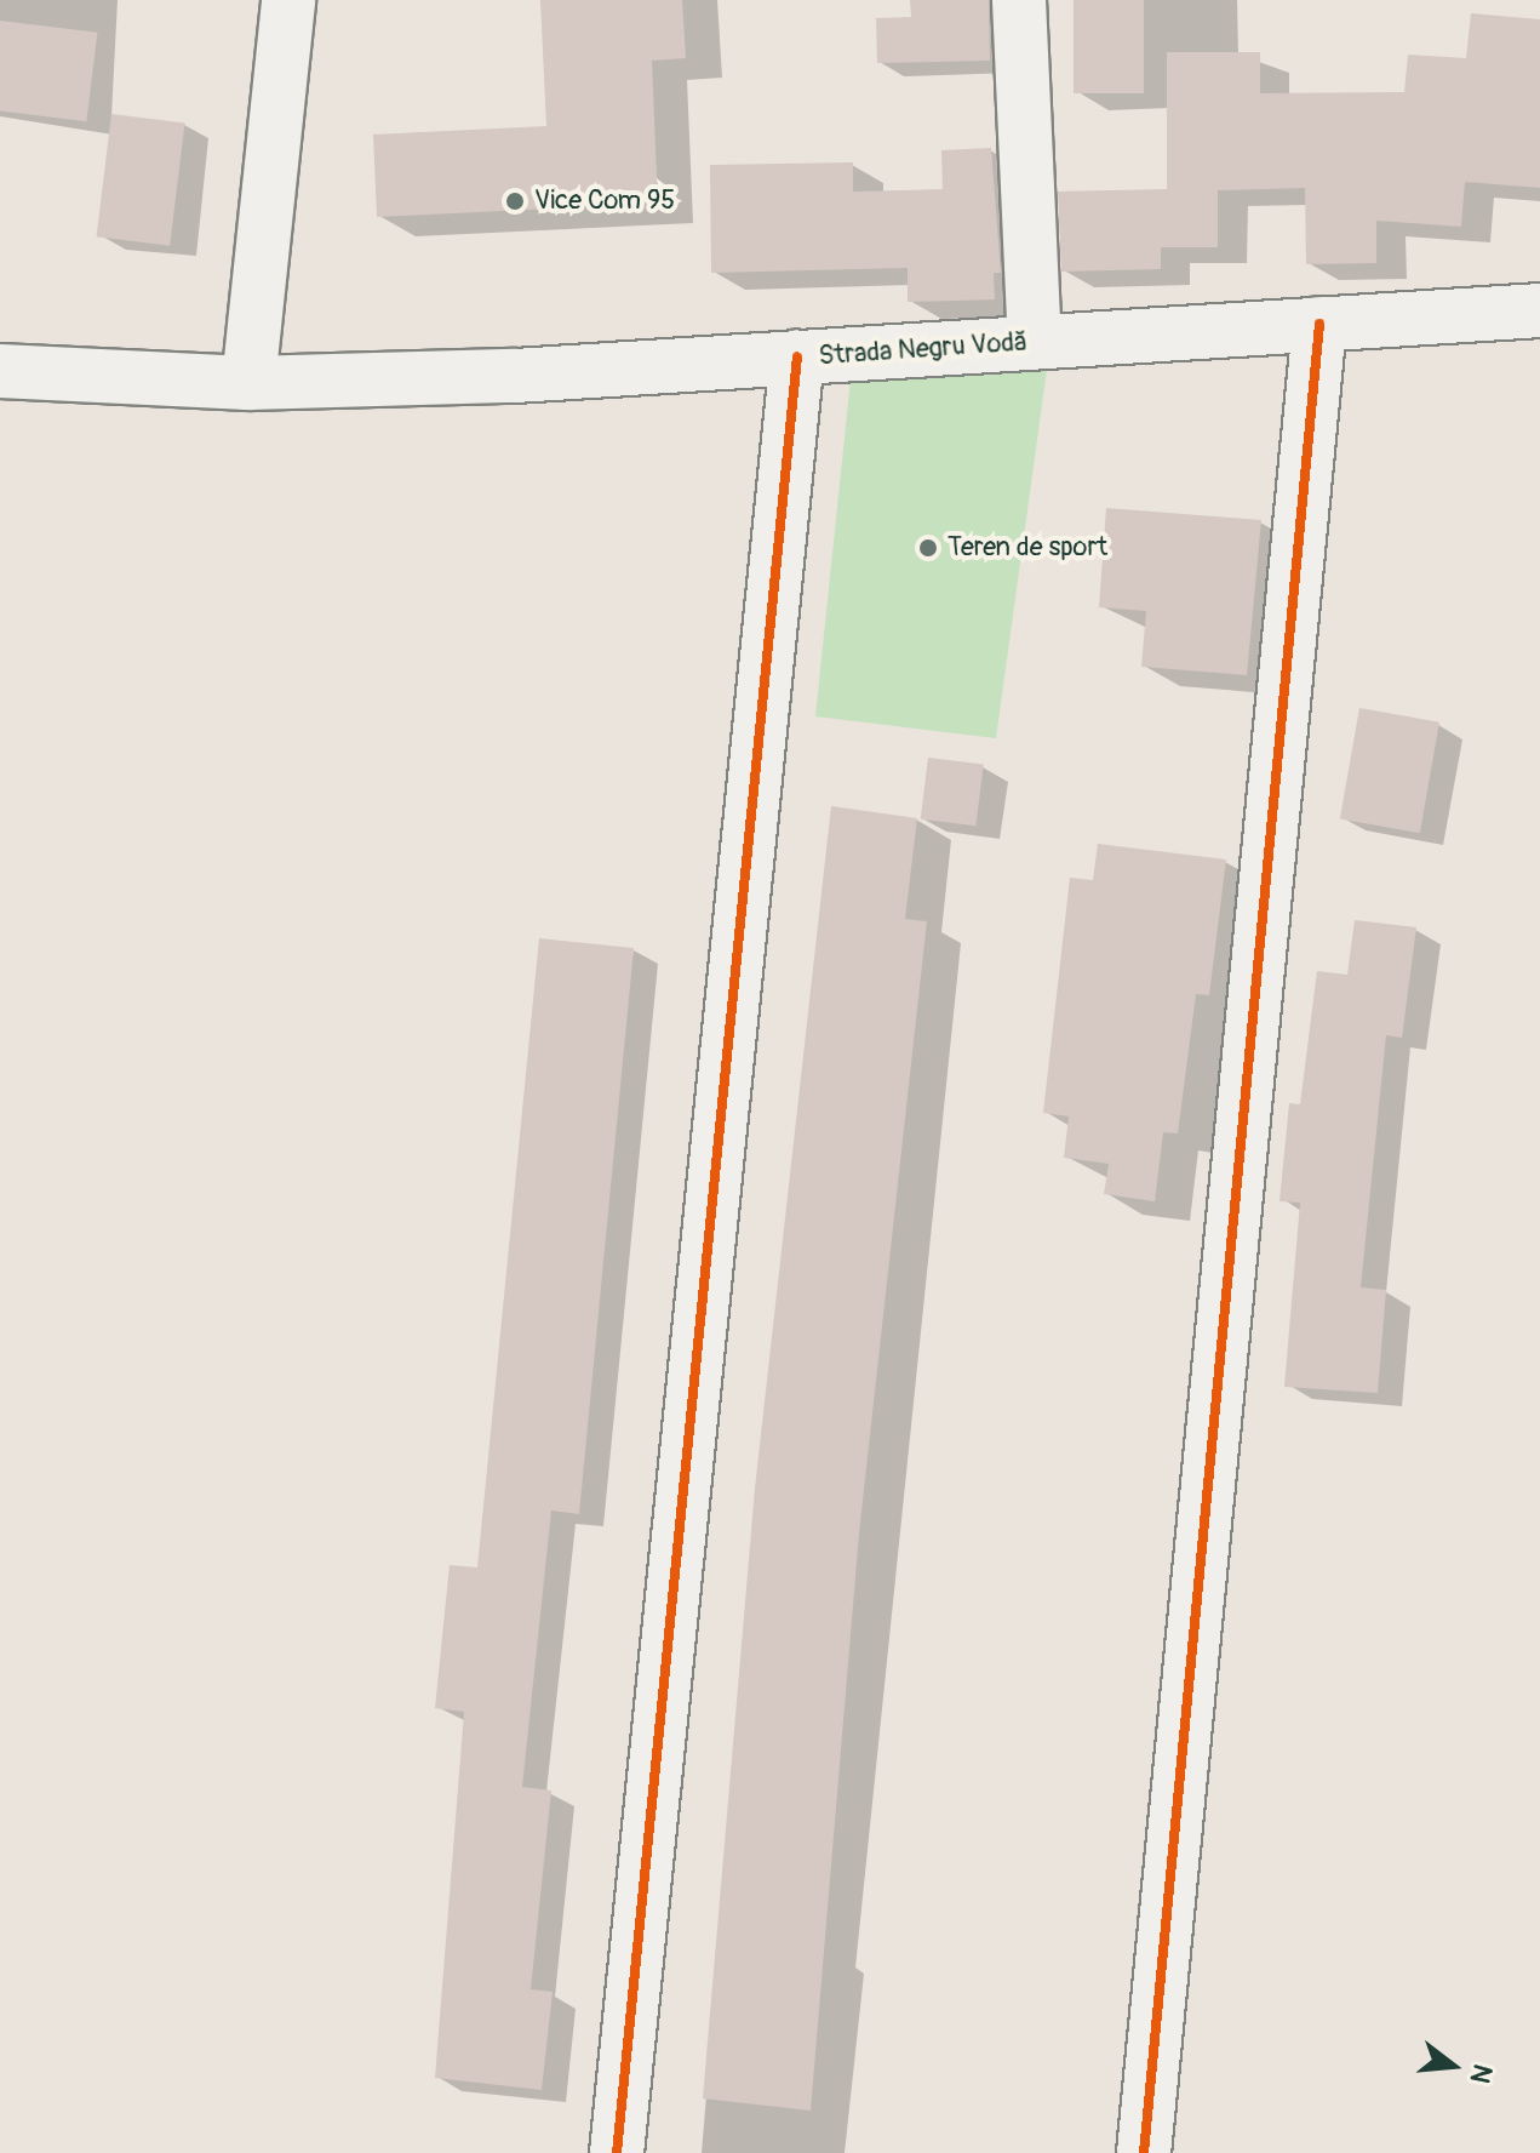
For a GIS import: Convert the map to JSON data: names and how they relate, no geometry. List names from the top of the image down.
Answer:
{
  "streets": {
    "street": ["Strada Negru Vodă"]
  },
  "places": ["Vice Com 95", "Teren de sport"],
  "north": "right"
}
